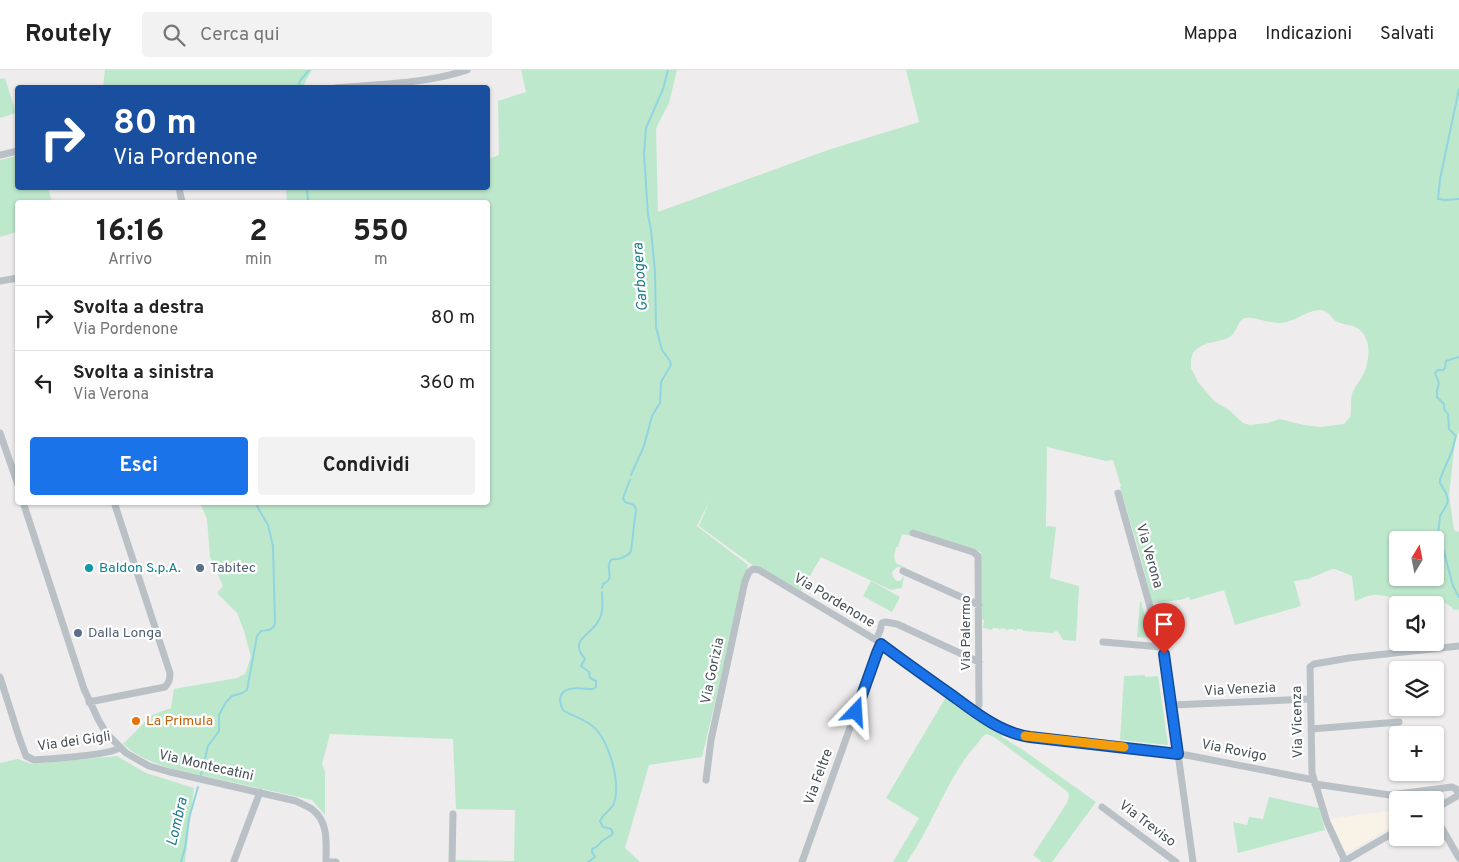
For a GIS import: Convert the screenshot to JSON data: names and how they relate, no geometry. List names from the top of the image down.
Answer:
{
  "streets": {
    "street": [
      "Via Verona",
      "Via Pordenone",
      "Via Palermo",
      "Via Gorizia",
      "Via Venezia",
      "Via Vicenza",
      "Via dei Gigli",
      "Via Rovigo",
      "Via Montecatini",
      "Via Feltre",
      "Via Treviso"
    ]
  },
  "crossings": [
    ["Via Verona", "Via Pordenone"],
    ["Via Verona", "Via Venezia"],
    ["Via Verona", "Via Rovigo"],
    ["Via Pordenone", "Via Palermo"],
    ["Via Pordenone", "Via Gorizia"],
    ["Via Pordenone", "Via Rovigo"],
    ["Via Pordenone", "Via Feltre"],
    ["Via Palermo", "Via Feltre"],
    ["Via Venezia", "Via Vicenza"],
    ["Via Vicenza", "Via Rovigo"],
    ["Via dei Gigli", "Via Montecatini"]
  ],
  "water": ["Garbogera", "Lombra"],
  "places": [
    "Baldon S.p.A.",
    "Tabitec",
    "Dalla Longa",
    "La Primula"
  ],
  "north": "top",
  "page": {
    "header": "Routely",
    "search": "Cerca qui",
    "nav": ["Mappa", "Indicazioni", "Salvati"],
    "turn": ["80 m", "Via Pordenone"],
    "eta": [
      "16:16",
      "Arrivo",
      "2",
      "min",
      "550",
      "m"
    ],
    "list": [
      {
        "name": "Svolta a destra",
        "note": "Via Pordenone",
        "value": "80 m"
      },
      {
        "name": "Svolta a sinistra",
        "note": "Via Verona",
        "value": "360 m"
      }
    ],
    "buttons": ["Esci", "Condividi"],
    "map_buttons": ["+", "−"]
  }
}
